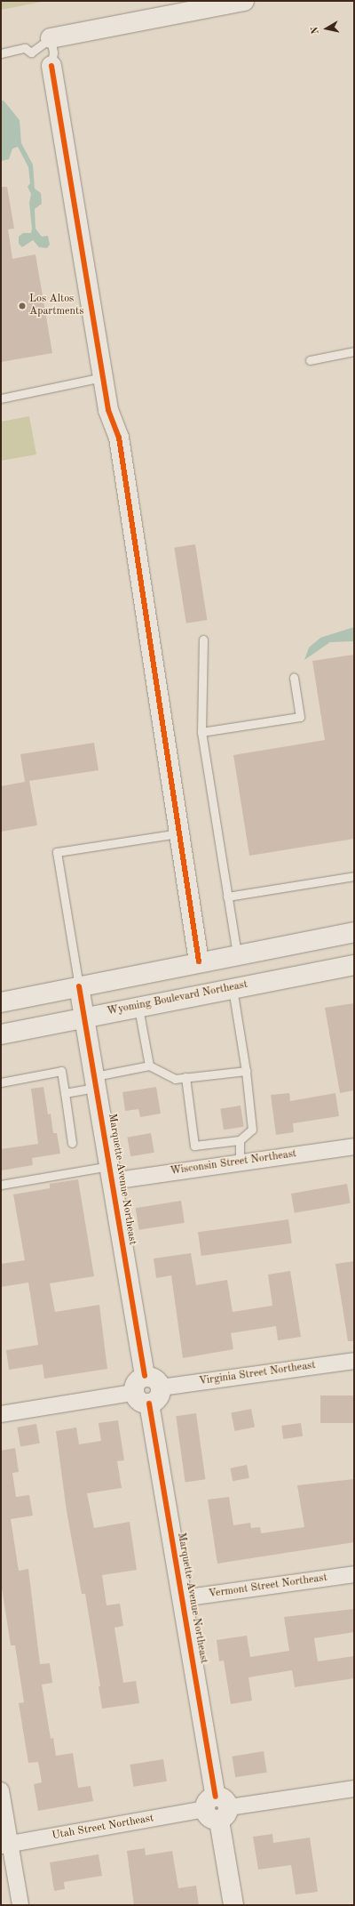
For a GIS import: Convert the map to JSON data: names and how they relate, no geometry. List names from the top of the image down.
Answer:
{
  "streets": {
    "street": [
      "Wyoming Boulevard Northeast",
      "Wisconsin Street Northeast",
      "Marquette Avenue Northeast",
      "Virginia Street Northeast",
      "Vermont Street Northeast",
      "Utah Street Northeast"
    ]
  },
  "crossings": [
    ["Wyoming Boulevard Northeast", "Marquette Avenue Northeast"],
    ["Wisconsin Street Northeast", "Marquette Avenue Northeast"],
    ["Marquette Avenue Northeast", "Virginia Street Northeast"],
    ["Marquette Avenue Northeast", "Vermont Street Northeast"],
    ["Marquette Avenue Northeast", "Utah Street Northeast"]
  ],
  "places": ["Los Altos Apartments"],
  "north": "left"
}
